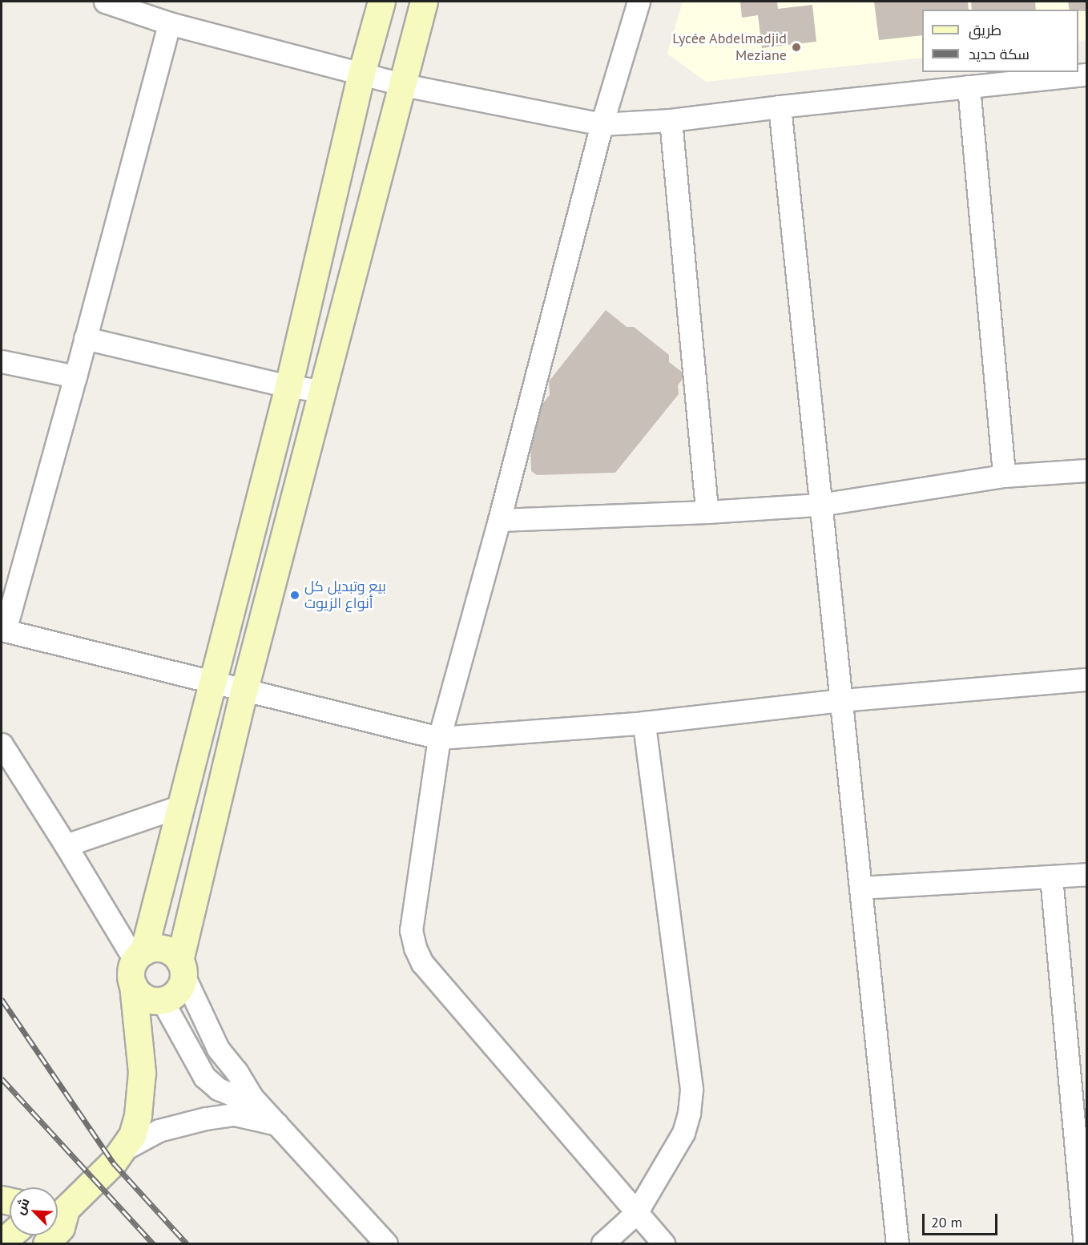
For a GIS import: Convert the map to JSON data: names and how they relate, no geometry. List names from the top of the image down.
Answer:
{
  "places": ["Lycée Abdelmadjid Meziane", "بيع وتبديل كل أنواع الزيوت"],
  "legend": ["طريق", "سكة حديد"],
  "scale_bar": "20 m",
  "north": "top left"
}
